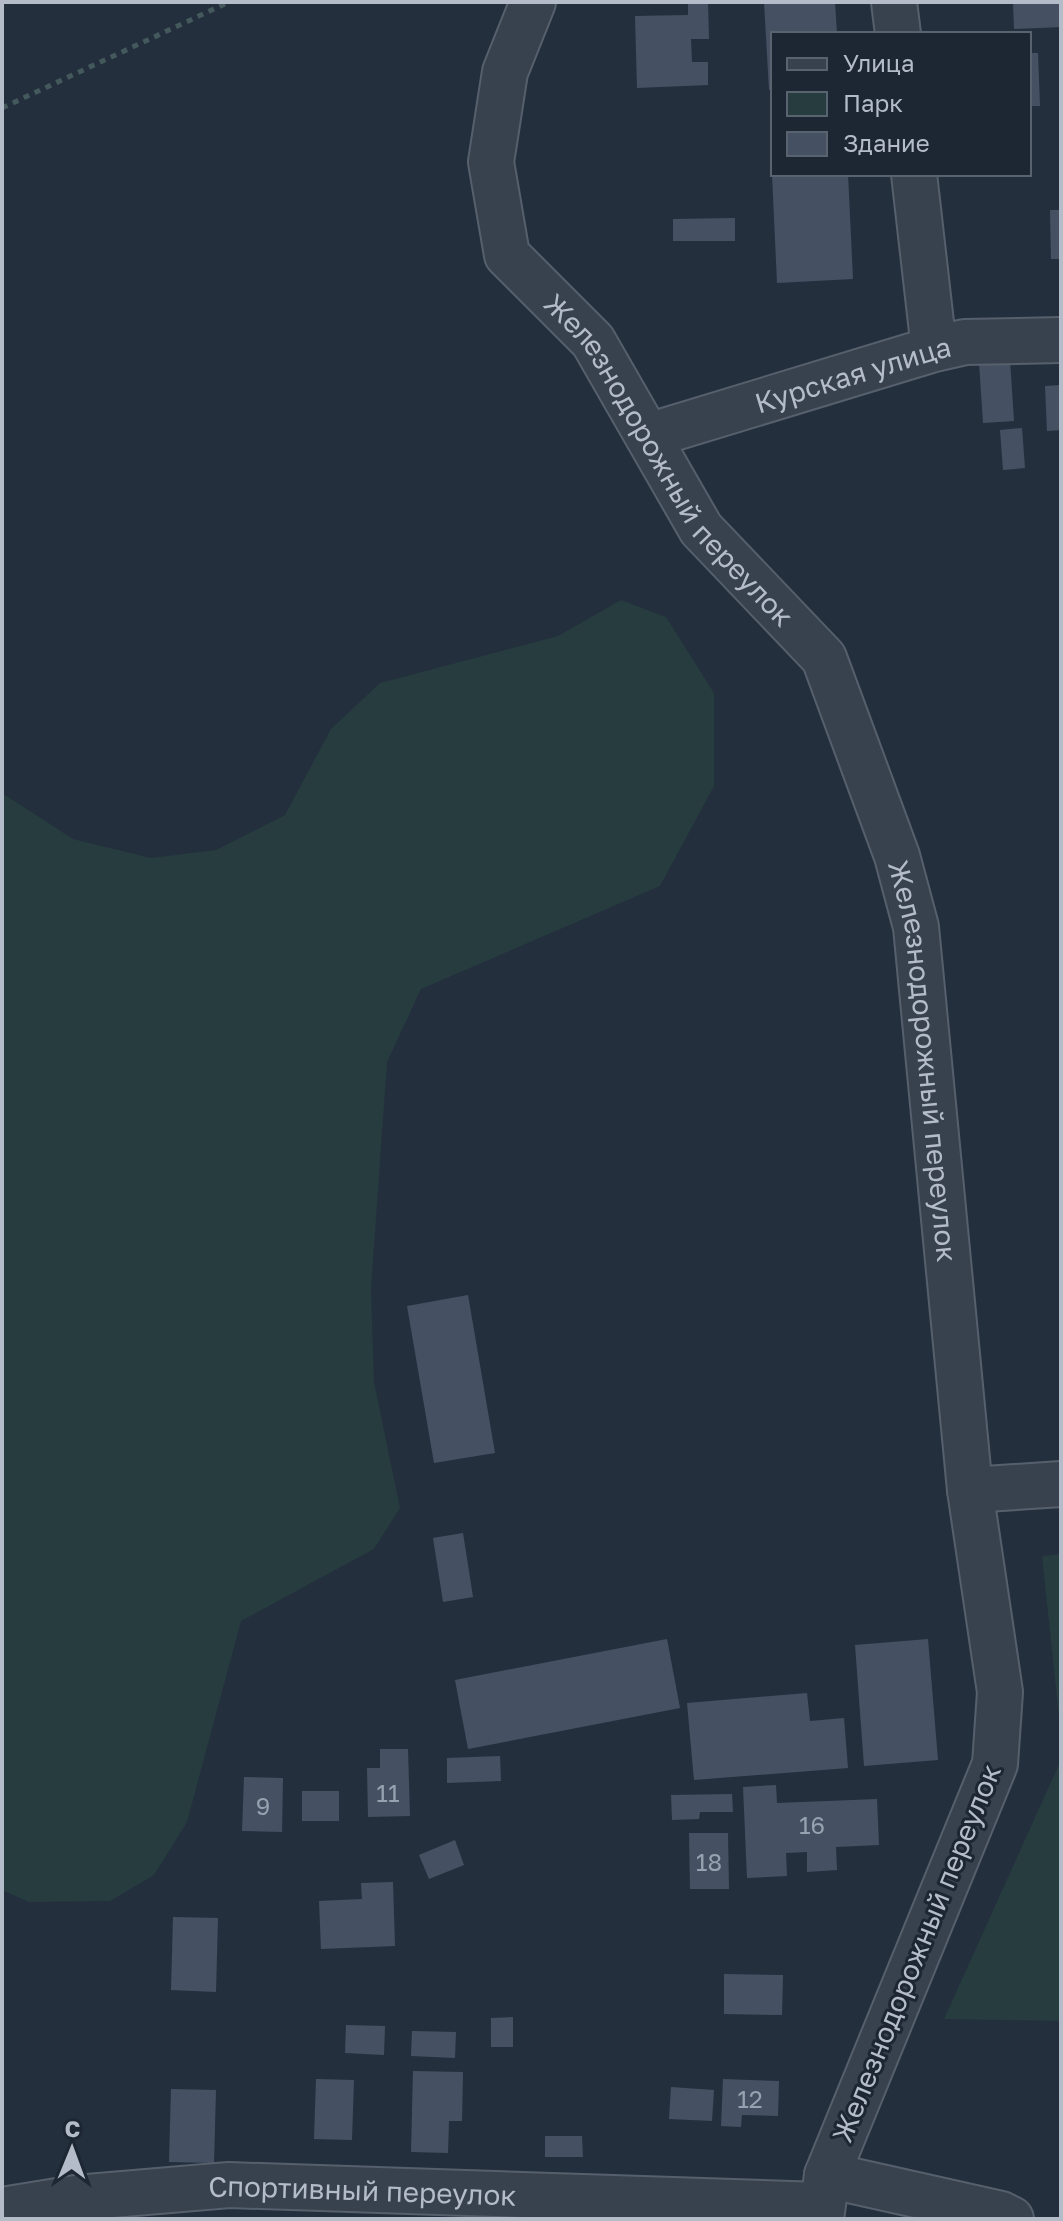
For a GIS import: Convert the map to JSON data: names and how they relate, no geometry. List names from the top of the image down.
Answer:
{
  "streets": {
    "street": ["Курская улица", "Железнодорожный переулок", "Спортивный переулок"]
  },
  "crossings": [
    ["Курская улица", "Железнодорожный переулок"],
    ["Железнодорожный переулок", "Спортивный переулок"]
  ],
  "house_numbers": [
    "11",
    "9",
    "16",
    "18",
    "12"
  ],
  "legend": ["Улица", "Парк", "Здание"],
  "north": "top"
}
